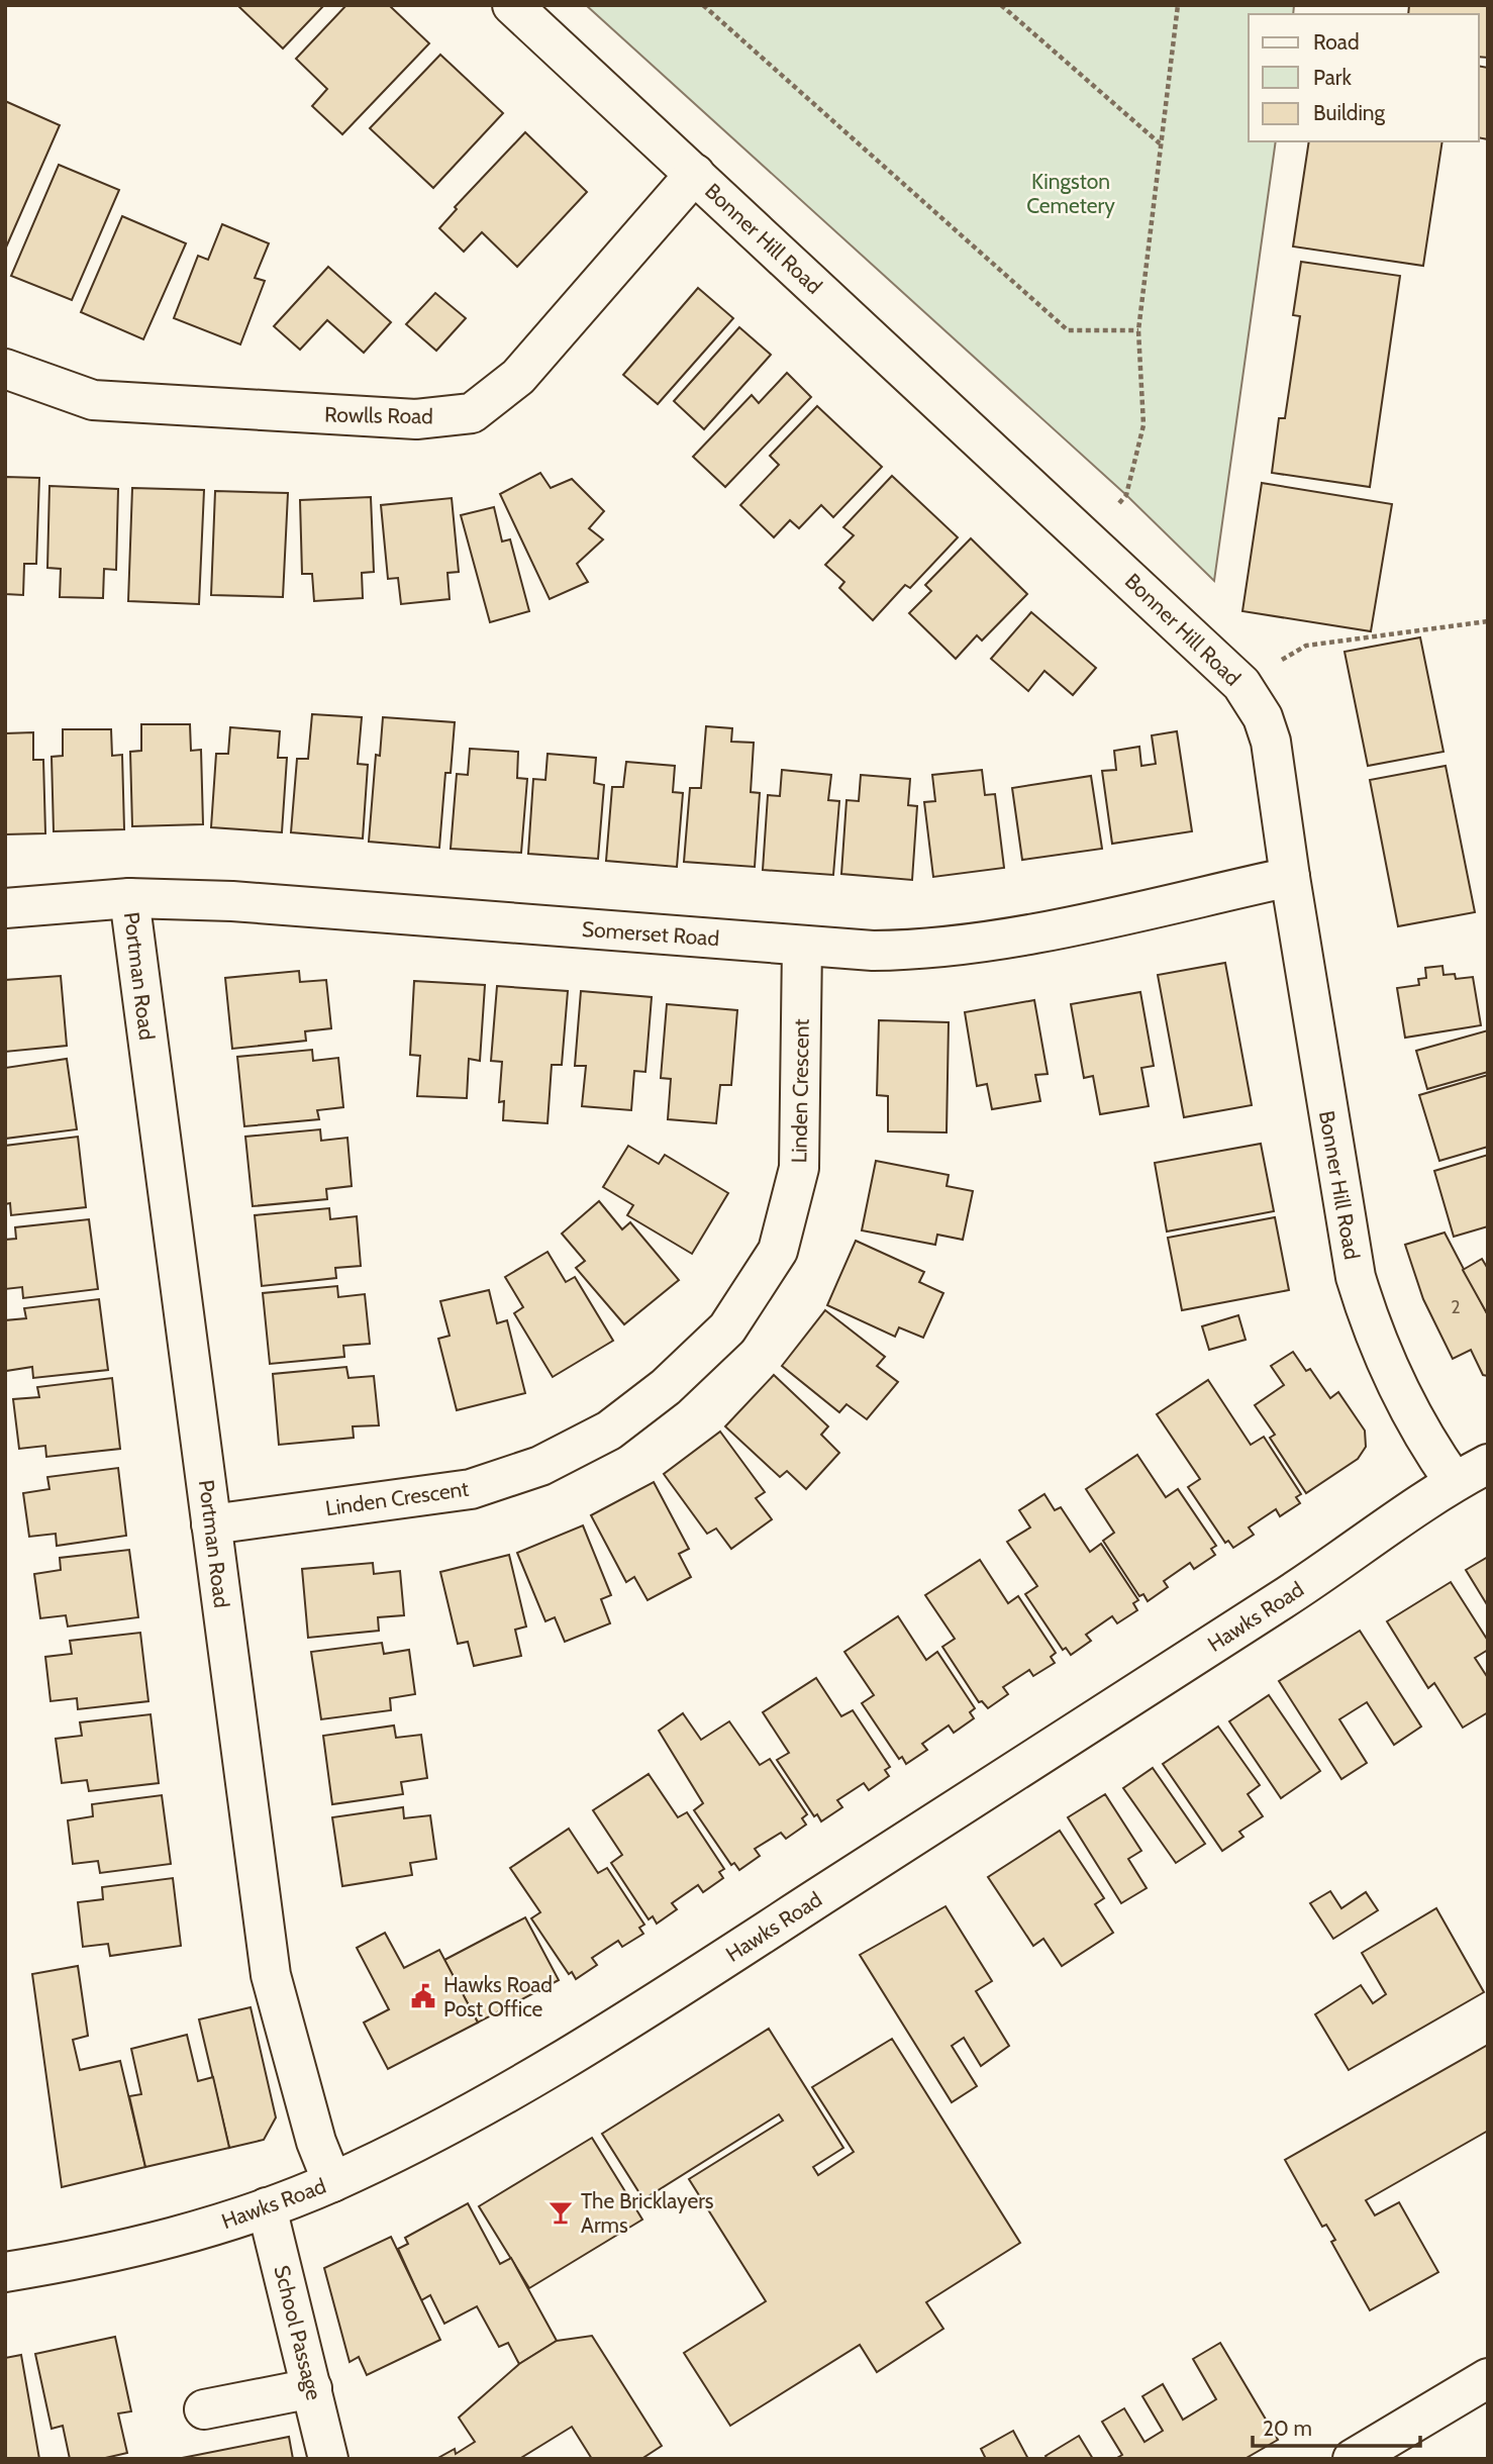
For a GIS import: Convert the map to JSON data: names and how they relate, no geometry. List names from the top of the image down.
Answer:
{
  "streets": {
    "street": [
      "Bonner Hill Road",
      "Rowlls Road",
      "Somerset Road",
      "Portman Road",
      "Linden Crescent",
      "Hawks Road",
      "School Passage"
    ]
  },
  "crossings": [
    ["Bonner Hill Road", "Rowlls Road"],
    ["Bonner Hill Road", "Somerset Road"],
    ["Bonner Hill Road", "Hawks Road"],
    ["Somerset Road", "Portman Road"],
    ["Somerset Road", "Linden Crescent"],
    ["Portman Road", "Linden Crescent"],
    ["Portman Road", "Hawks Road"],
    ["Hawks Road", "School Passage"]
  ],
  "parks": ["Kingston Cemetery"],
  "places": {
    "public building": ["Hawks Road Post Office"],
    "bar": ["The Bricklayers Arms"]
  },
  "house_numbers": ["2"],
  "legend": ["Road", "Park", "Building"],
  "scale_bar": "20 m"
}
